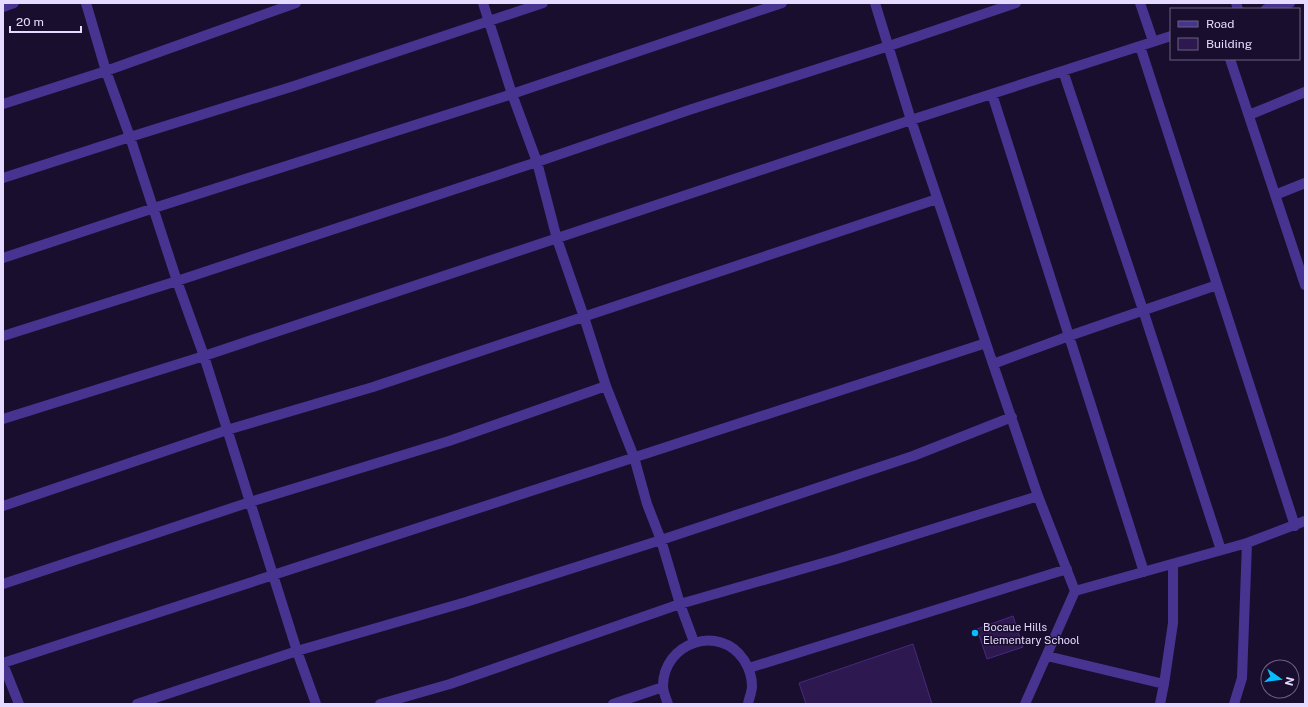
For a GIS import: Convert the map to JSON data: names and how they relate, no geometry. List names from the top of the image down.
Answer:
{
  "places": ["Bocaue Hills Elementary School"],
  "legend": ["Road", "Building"],
  "scale_bar": "20 m",
  "north": "right"
}
